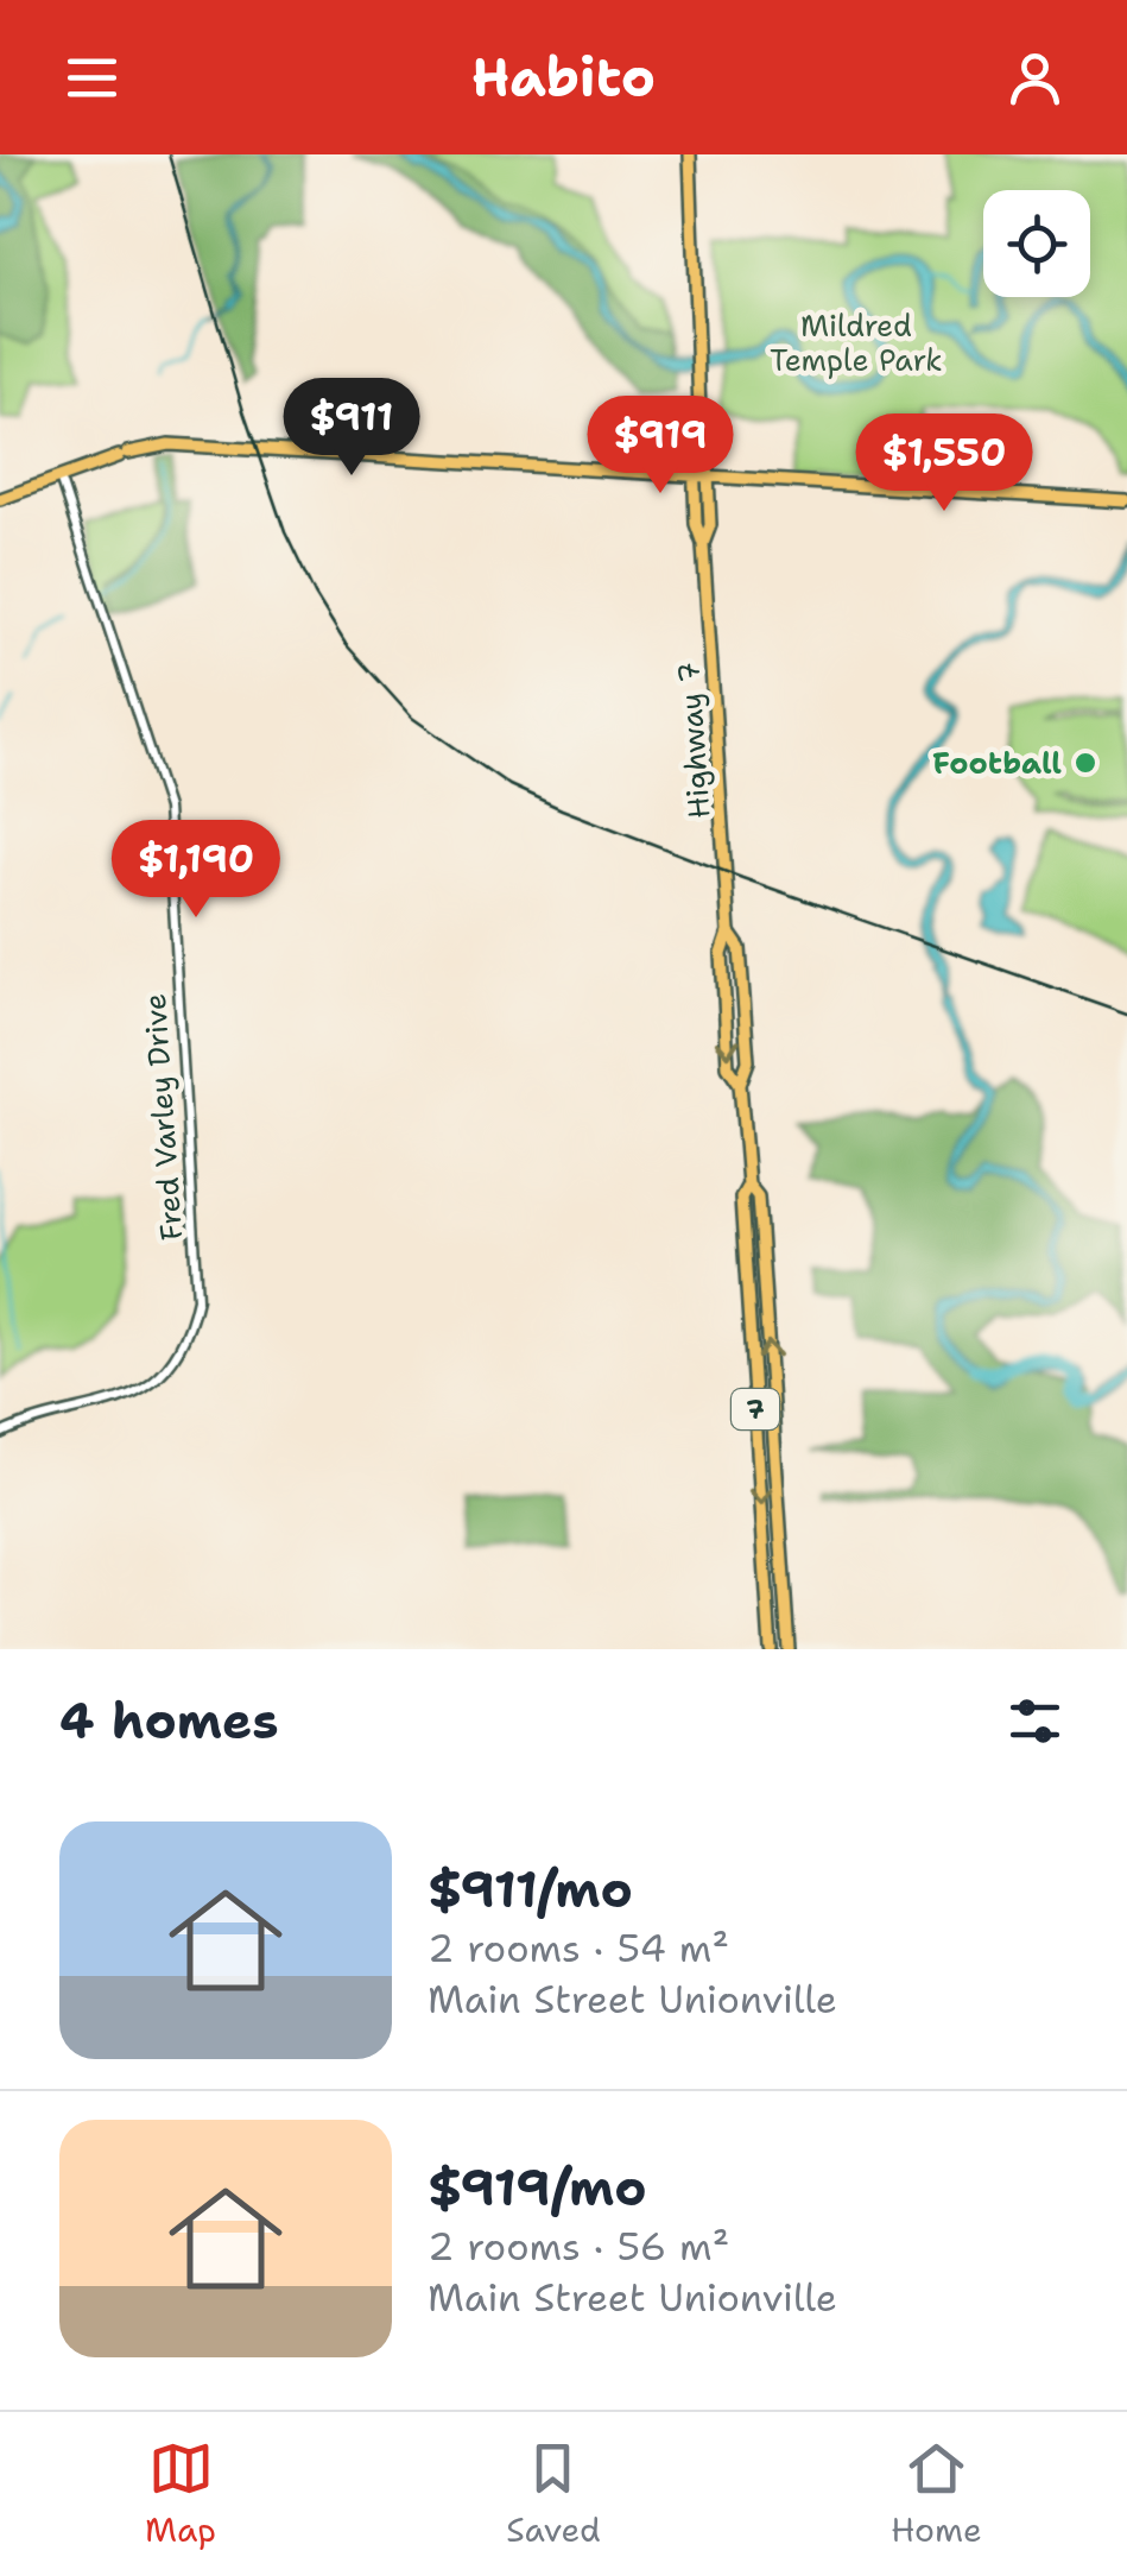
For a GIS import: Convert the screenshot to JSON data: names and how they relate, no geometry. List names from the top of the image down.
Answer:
{
  "streets": {
    "main road": ["Highway 7", "7"],
    "street": ["Fred Varley Drive"]
  },
  "parks": ["Mildred Temple Park"],
  "places": ["Football"],
  "page": {
    "header": "Habito",
    "price": [
      "$911",
      "$919",
      "$1,550",
      "$1,190"
    ],
    "heading": "4 homes",
    "list": [
      {
        "name": "$911/mo",
        "note": "2 rooms · 54 m² · Main Street Unionville"
      },
      {
        "name": "$919/mo",
        "note": "2 rooms · 56 m² · Main Street Unionville"
      }
    ],
    "tabs": ["Map", "Saved", "Home"]
  }
}
